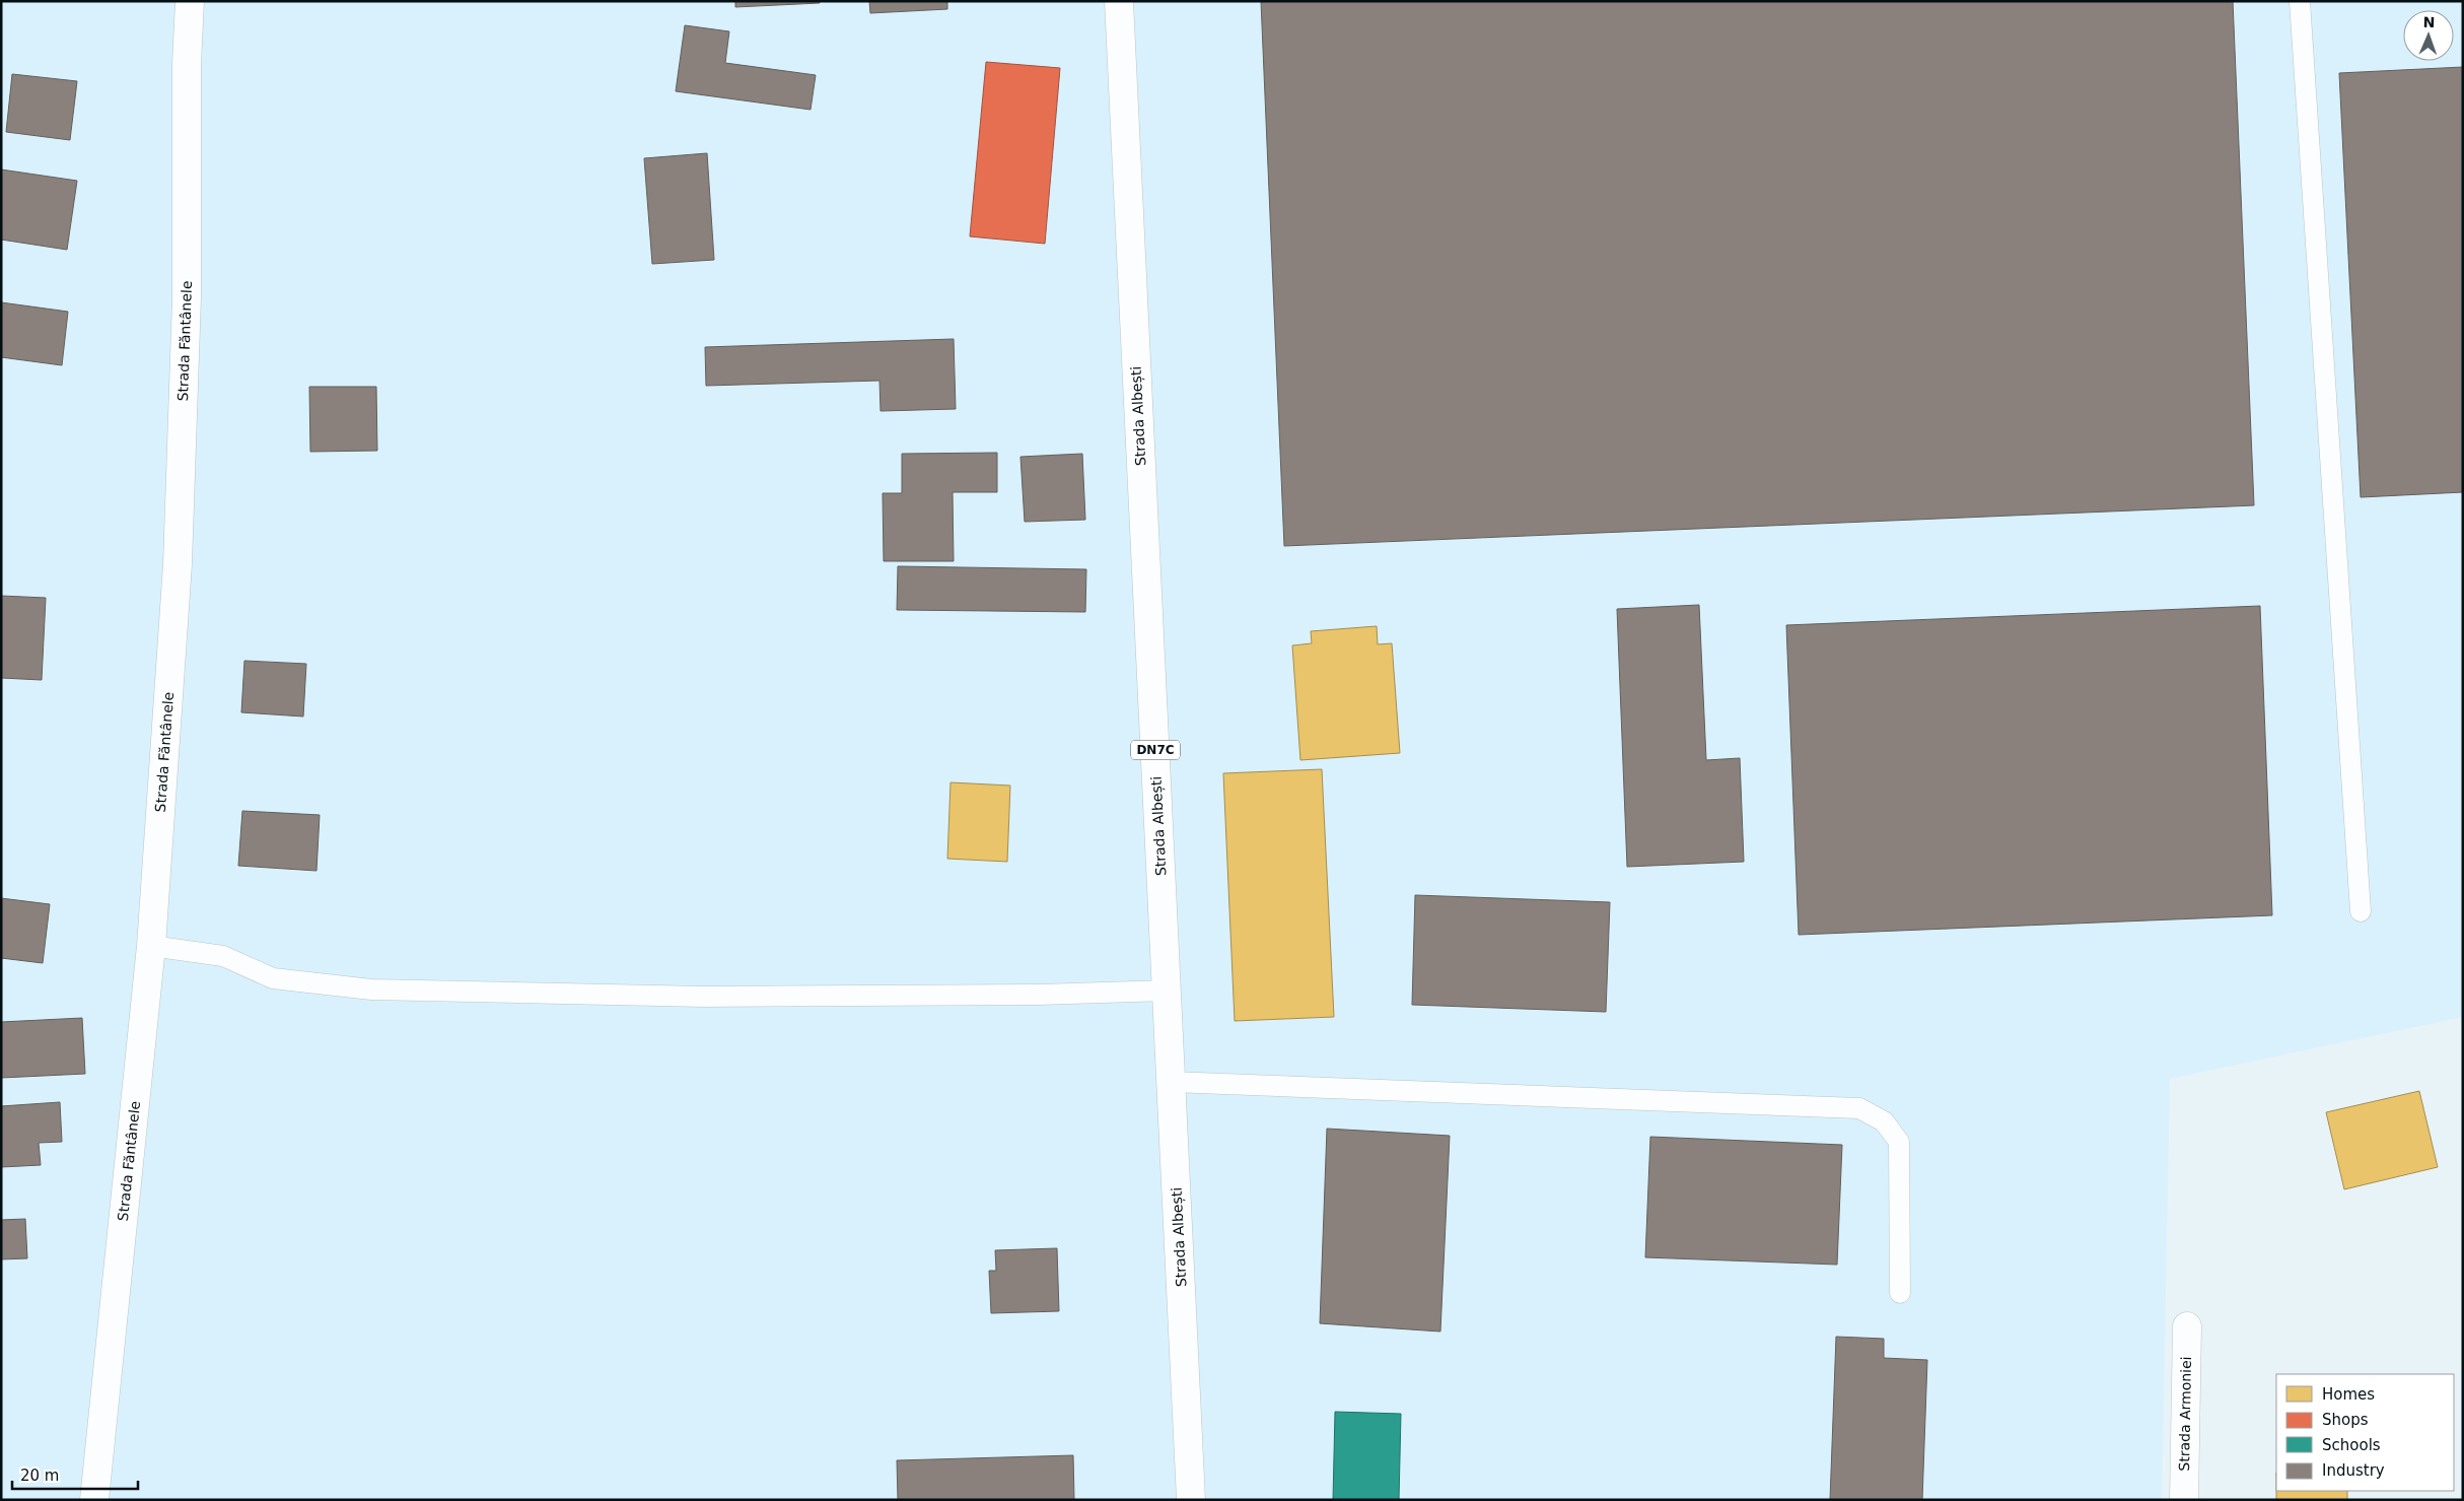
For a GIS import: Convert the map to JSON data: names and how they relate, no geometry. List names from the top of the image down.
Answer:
{
  "streets": {
    "street": [
      "Strada Făntânele",
      "Strada Albești",
      "DN7C",
      "Strada Armoniei"
    ]
  },
  "legend": [
    "Homes",
    "Shops",
    "Schools",
    "Industry"
  ],
  "scale_bar": "20 m",
  "north": "top"
}
